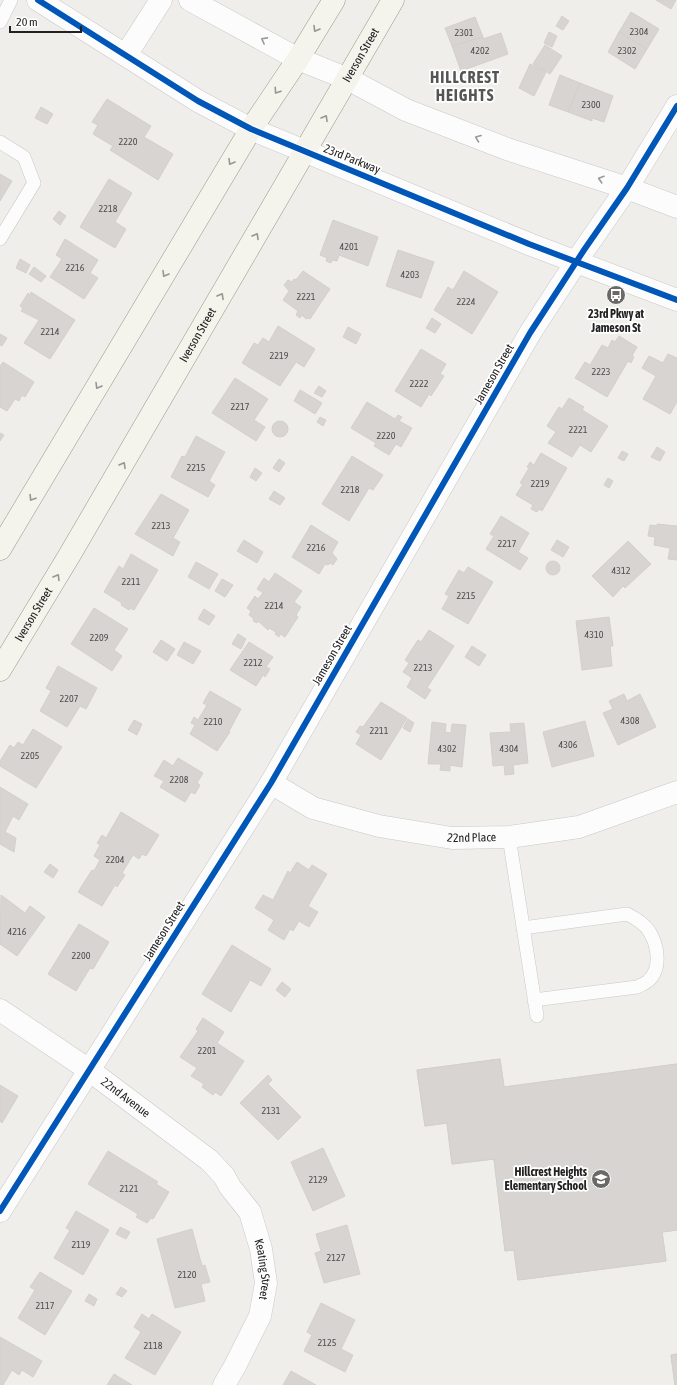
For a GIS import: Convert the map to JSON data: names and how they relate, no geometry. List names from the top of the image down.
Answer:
{
  "streets": {
    "main road": ["Iverson Street"],
    "street": [
      "23rd Parkway",
      "Jameson Street",
      "22nd Place",
      "22nd Avenue",
      "Keating Street"
    ]
  },
  "crossings": [
    ["Iverson Street", "23rd Parkway"],
    ["23rd Parkway", "Jameson Street"],
    ["Jameson Street", "22nd Place"],
    ["Jameson Street", "22nd Avenue"],
    ["22nd Avenue", "Keating Street"]
  ],
  "districts": ["HILLCREST HEIGHTS"],
  "places": {
    "bus stop": ["23rd Pkwy at Jameson St"],
    "school or university": ["Hillcrest Heights Elementary School"]
  },
  "house_numbers": [
    "2304",
    "2301",
    "4202",
    "2302",
    "2300",
    "2220",
    "2218",
    "4201",
    "2216",
    "4203",
    "2221",
    "2224",
    "2214",
    "2219",
    "2223",
    "2222",
    "2217",
    "2221",
    "2220",
    "2215",
    "2219",
    "2218",
    "2213",
    "2217",
    "2216",
    "4312",
    "2211",
    "2215",
    "2214",
    "4310",
    "2209",
    "2212",
    "2213",
    "2207",
    "4308",
    "2210",
    "2211",
    "4306",
    "4302",
    "4304",
    "2205",
    "2208",
    "2204",
    "4216",
    "2200",
    "2201",
    "2131",
    "2129",
    "2121",
    "2119",
    "2127",
    "2120",
    "2117",
    "2125",
    "2118"
  ],
  "scale_bar": "20 m"
}
